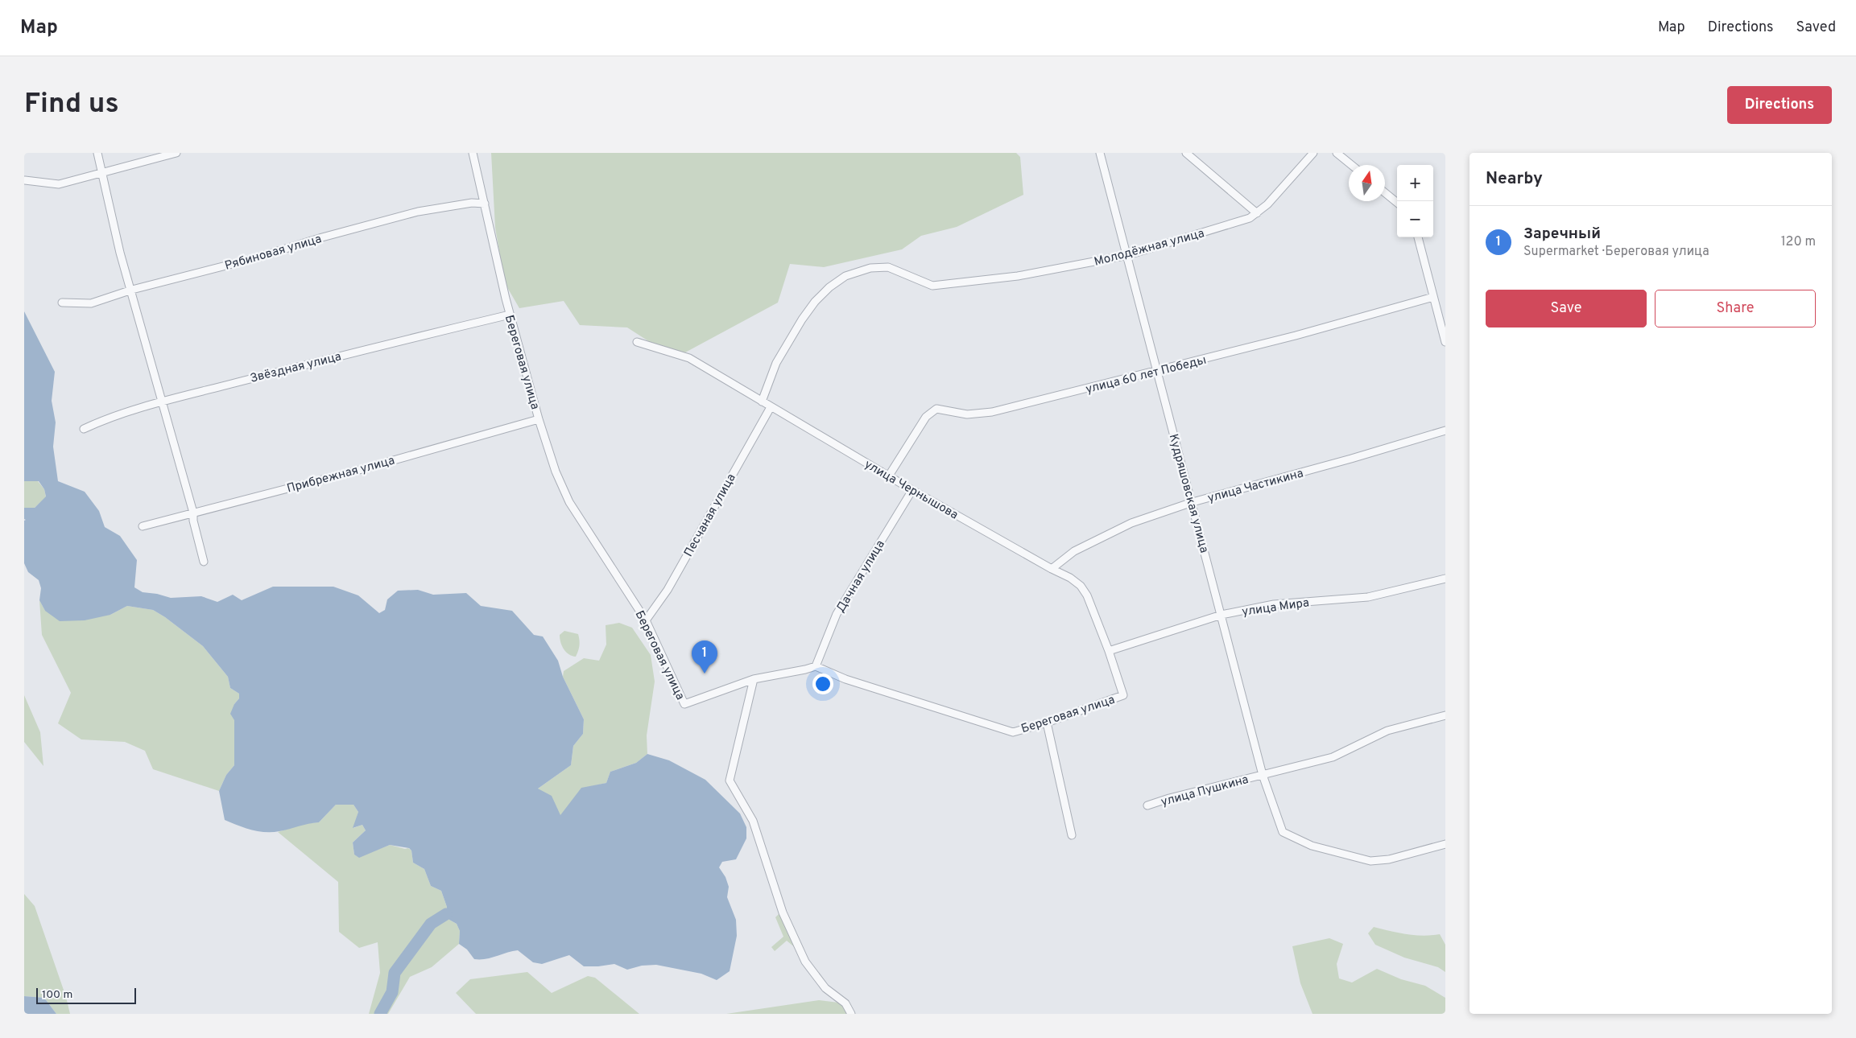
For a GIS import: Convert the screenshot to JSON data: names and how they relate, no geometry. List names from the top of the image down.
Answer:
{
  "streets": {
    "street": [
      "Молодёжная улица",
      "Рябиновая улица",
      "Береговая улица",
      "Звёздная улица",
      "улица 60 лет Победы",
      "Прибрежная улица",
      "улица Частикина",
      "улица Чернышова",
      "Кудряшовская улица",
      "Песчаная улица",
      "Дачная улица",
      "улица Мира",
      "улица Пушкина"
    ]
  },
  "crossings": [
    ["Молодёжная улица", "улица Чернышова"],
    ["Молодёжная улица", "Кудряшовская улица"],
    ["Рябиновая улица", "Береговая улица"],
    ["Береговая улица", "Звёздная улица"],
    ["Береговая улица", "Прибрежная улица"],
    ["Береговая улица", "улица Чернышова"],
    ["Береговая улица", "Песчаная улица"],
    ["Береговая улица", "Дачная улица"],
    ["улица 60 лет Победы", "улица Чернышова"],
    ["улица 60 лет Победы", "Кудряшовская улица"],
    ["улица Частикина", "улица Чернышова"],
    ["улица Частикина", "Кудряшовская улица"],
    ["улица Чернышова", "Песчаная улица"],
    ["улица Чернышова", "Дачная улица"],
    ["улица Чернышова", "улица Мира"],
    ["Кудряшовская улица", "улица Мира"],
    ["Кудряшовская улица", "улица Пушкина"]
  ],
  "scale_bar": "100 m",
  "north": "top",
  "page": {
    "header": "Map",
    "nav": ["Map", "Directions", "Saved"],
    "buttons": [
      "Directions",
      ["Save", "Share"]
    ],
    "title": "Find us",
    "heading": "Nearby",
    "map_buttons": ["+", "−"],
    "list": [
      {
        "mark": "1",
        "name": "Заречный",
        "note": "Supermarket · Береговая улица",
        "value": "120 m"
      }
    ],
    "pins": "1",
    "scale": "100 m"
  }
}
